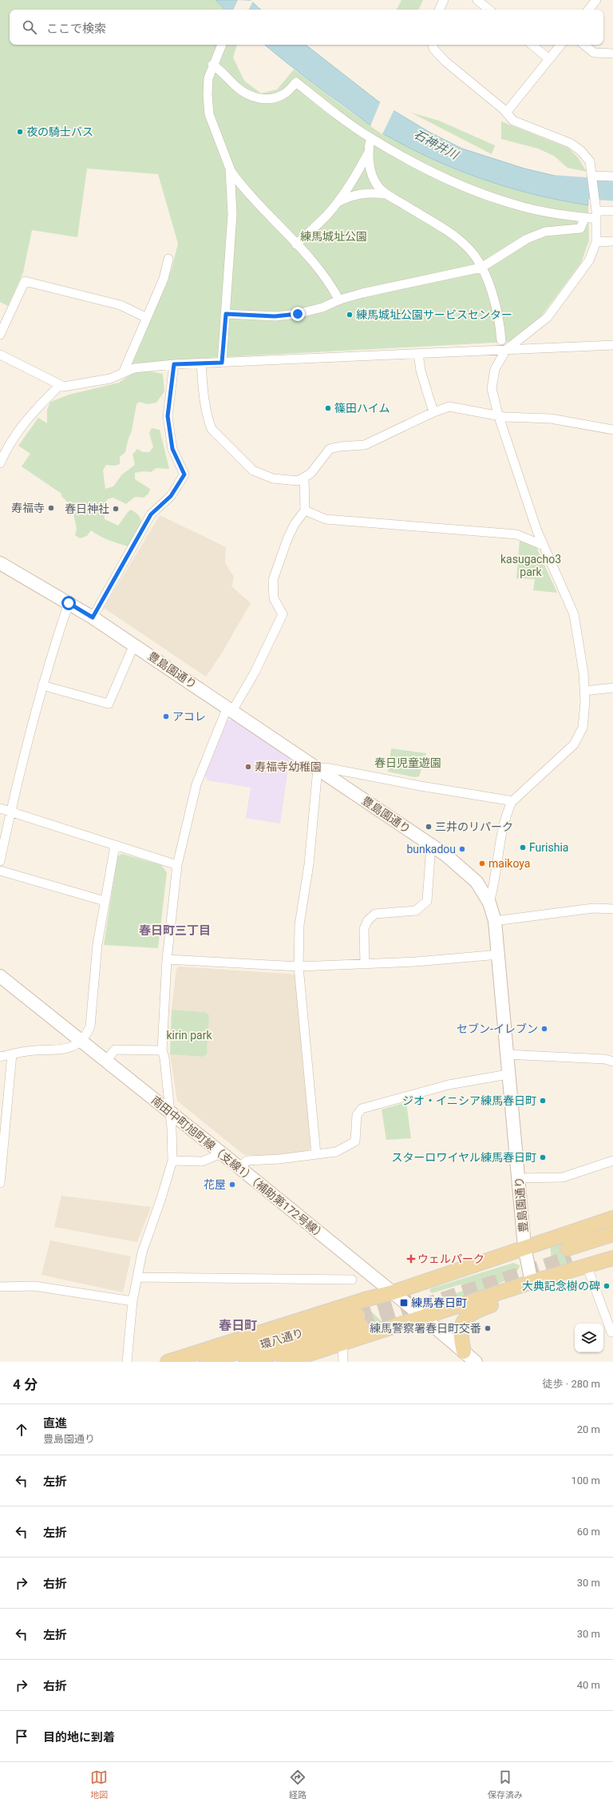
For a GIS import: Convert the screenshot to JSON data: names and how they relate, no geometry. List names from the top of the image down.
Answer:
{
  "streets": {
    "main road": ["環八通り"],
    "street": ["豊島園通り", "南田中町旭町線（支線1）（補助第172号線）"]
  },
  "districts": ["春日町三丁目", "春日町"],
  "water": ["石神井川"],
  "parks": [
    "練馬城址公園",
    "kasugacho3 park",
    "春日児童遊園",
    "kirin park"
  ],
  "places": {
    "other": [
      "夜の騎士バス",
      "練馬城址公園サービスセンター",
      "篠田ハイム",
      "寿福寺",
      "春日神社",
      "アコレ",
      "寿福寺幼稚園",
      "三井のリパーク",
      "Furishia",
      "bunkadou",
      "maikoya",
      "セブン-イレブン",
      "ジオ・イニシア練馬春日町",
      "スターロワイヤル練馬春日町",
      "花屋",
      "大典記念樹の碑",
      "練馬警察署春日町交番"
    ],
    "health": ["ウェルパーク"],
    "transit": ["練馬春日町"]
  },
  "page": {
    "search": "ここで検索",
    "heading": ["4 分", "徒歩 · 280 m"],
    "list": [
      ["直進", "豊島園通り", "20 m"],
      ["左折", "100 m"],
      ["左折", "60 m"],
      ["右折", "30 m"],
      ["左折", "30 m"],
      ["右折", "40 m"],
      "目的地に到着"
    ],
    "nav": ["地図", "経路", "保存済み"]
  }
}
